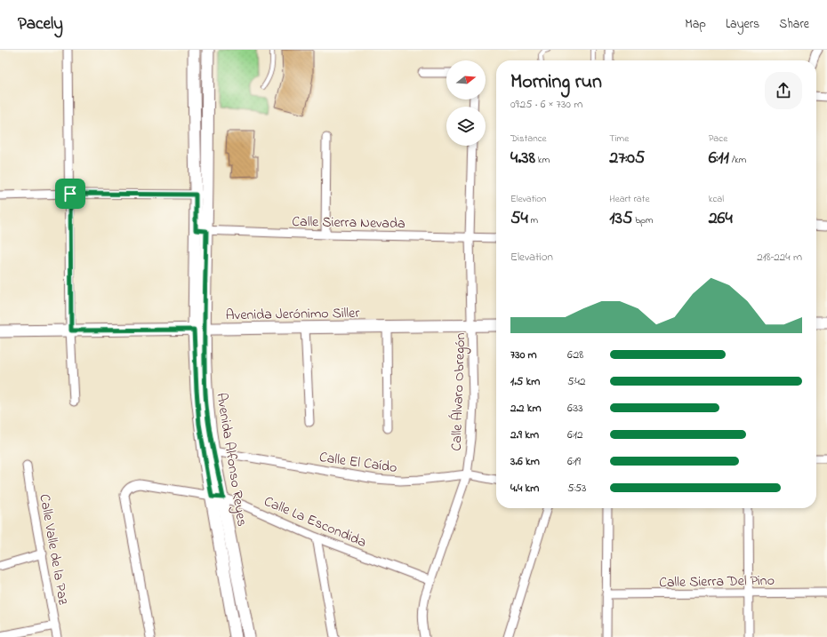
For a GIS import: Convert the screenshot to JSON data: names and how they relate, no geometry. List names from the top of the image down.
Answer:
{
  "streets": {
    "main road": ["Avenida Jerónimo Siller", "Avenida Alfonso Reyes"],
    "street": [
      "Calle Sierra Nevada",
      "Calle Álvaro Obregón",
      "Calle El Caído",
      "Calle La Escondida",
      "Calle Valle de la Paz",
      "Calle Sierra Del Pino"
    ]
  },
  "crossings": [
    ["Calle Sierra Nevada", "Calle Álvaro Obregón"],
    ["Calle Sierra Nevada", "Avenida Alfonso Reyes"],
    ["Avenida Jerónimo Siller", "Calle Álvaro Obregón"],
    ["Avenida Jerónimo Siller", "Avenida Alfonso Reyes"],
    ["Calle Álvaro Obregón", "Calle El Caído"],
    ["Calle Álvaro Obregón", "Calle La Escondida"],
    ["Avenida Alfonso Reyes", "Calle El Caído"],
    ["Avenida Alfonso Reyes", "Calle La Escondida"]
  ],
  "north": "right",
  "page": {
    "header": "Pacely",
    "nav": ["Map", "Layers", "Share"],
    "heading": ["Morning run", "09:25 · 6 × 730 m"],
    "stats": [
      ["Distance", "4.38 km"],
      ["Time", "27:05"],
      ["Pace", "6:11 /km"],
      ["Elevation", "54 m"],
      ["Heart rate", "135 bpm"],
      ["kcal", "264"]
    ],
    "chart": ["Elevation", "218–224 m"],
    "list": [
      {
        "name": "730 m",
        "note": "6:28"
      },
      {
        "name": "1.5 km",
        "note": "5:42"
      },
      {
        "name": "2.2 km",
        "note": "6:33"
      },
      {
        "name": "2.9 km",
        "note": "6:12"
      },
      {
        "name": "3.6 km",
        "note": "6:19"
      },
      {
        "name": "4.4 km",
        "note": "5:53"
      }
    ]
  }
}
